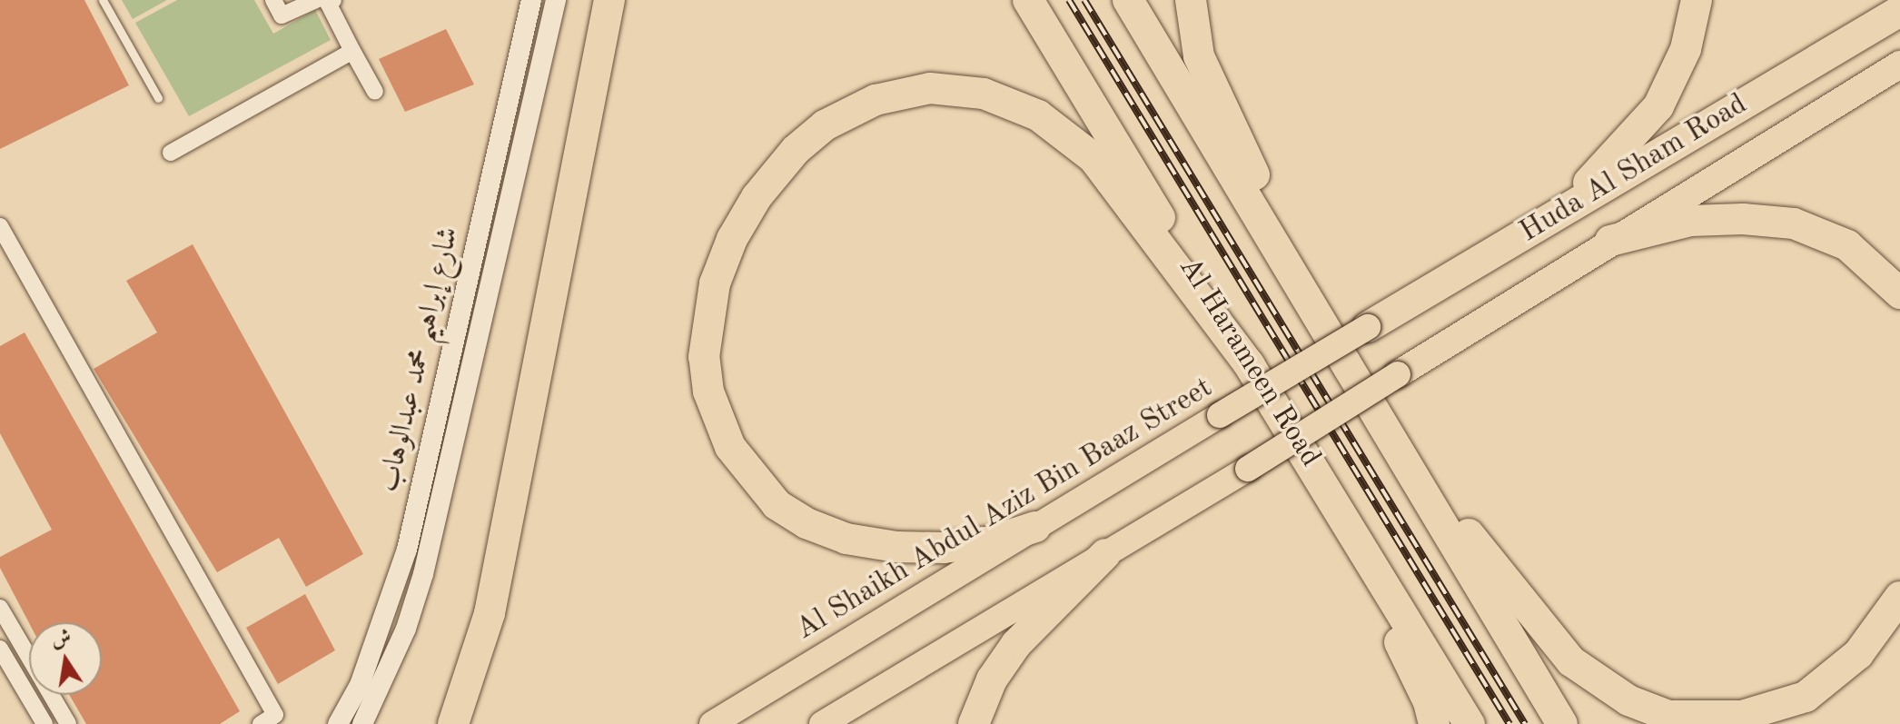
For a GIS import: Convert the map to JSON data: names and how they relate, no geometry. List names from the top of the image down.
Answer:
{
  "streets": {
    "highway": ["Huda Al Sham Road", "Al Harameen Road"],
    "main road": ["Al Shaikh Abdul Aziz Bin Baaz Street"],
    "street": ["شارع إبراهيم محمد عبدالوهاب"]
  },
  "crossings": [
    ["Huda Al Sham Road", "Al Shaikh Abdul Aziz Bin Baaz Street"]
  ],
  "north": "top"
}
